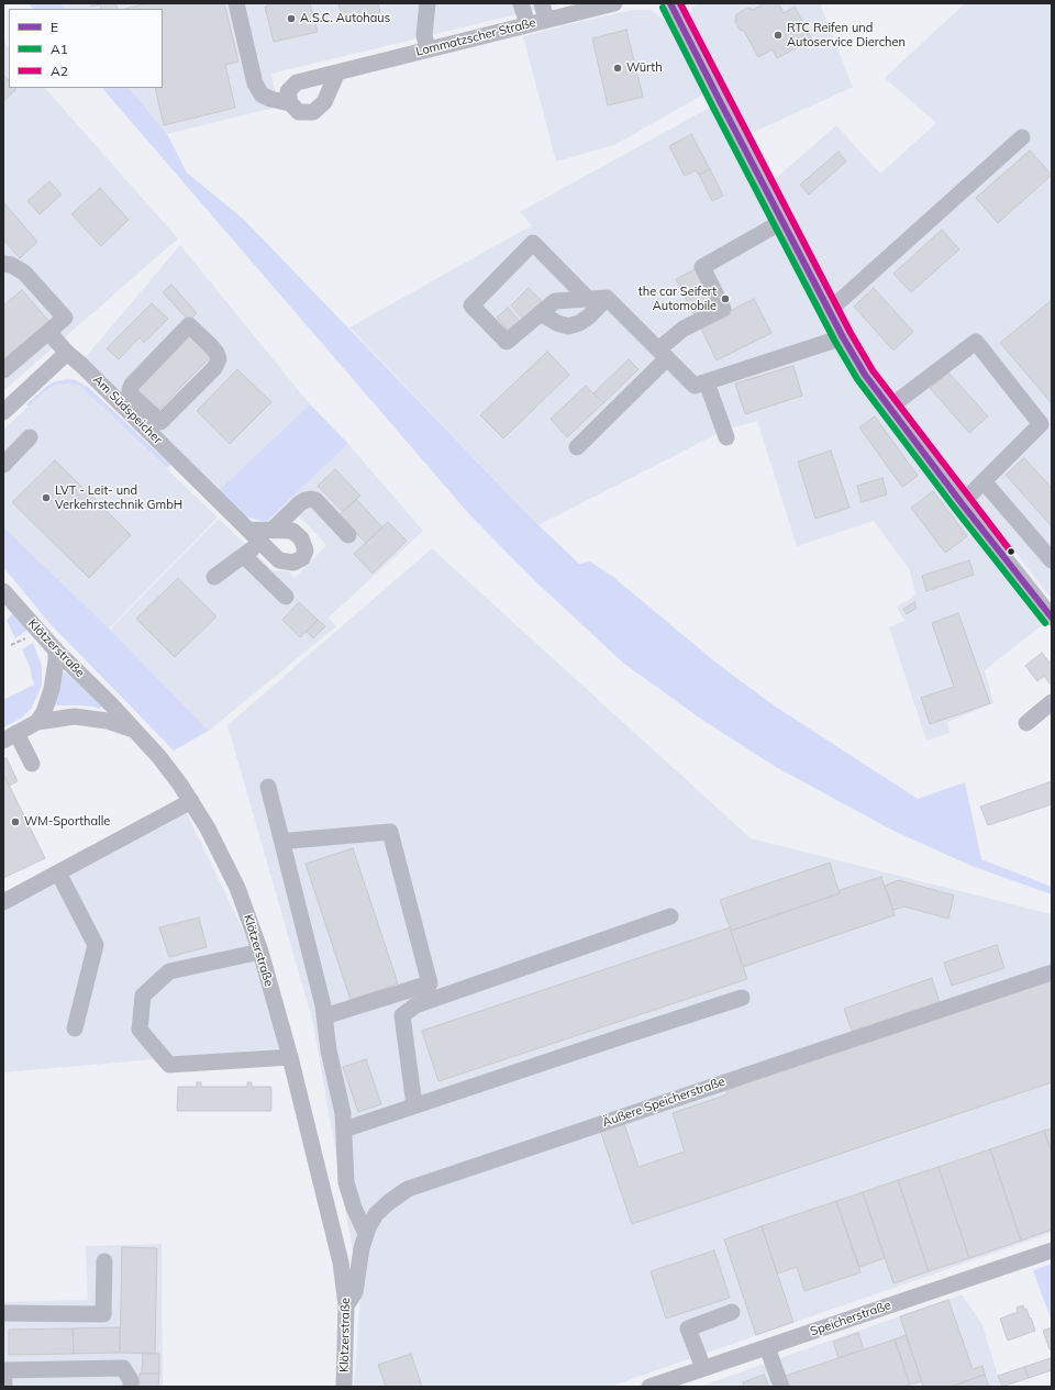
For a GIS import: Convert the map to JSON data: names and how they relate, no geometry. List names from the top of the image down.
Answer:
{
  "streets": {
    "street": [
      "Lommatzscher Straße",
      "Am Südspeicher",
      "Klötzerstraße",
      "Äußere Speicherstraße",
      "Speicherstraße"
    ]
  },
  "crossings": [
    ["Klötzerstraße", "Äußere Speicherstraße"]
  ],
  "places": [
    "A.S.C. Autohaus",
    "RTC Reifen und Autoservice Dierchen",
    "Würth",
    "the car Seifert Automobile",
    "LVT - Leit- und Verkehrstechnik GmbH",
    "WM-Sporthalle"
  ],
  "lines": ["transit line E", "transit line A2", "transit line A1"],
  "legend": ["E", "A1", "A2"]
}
